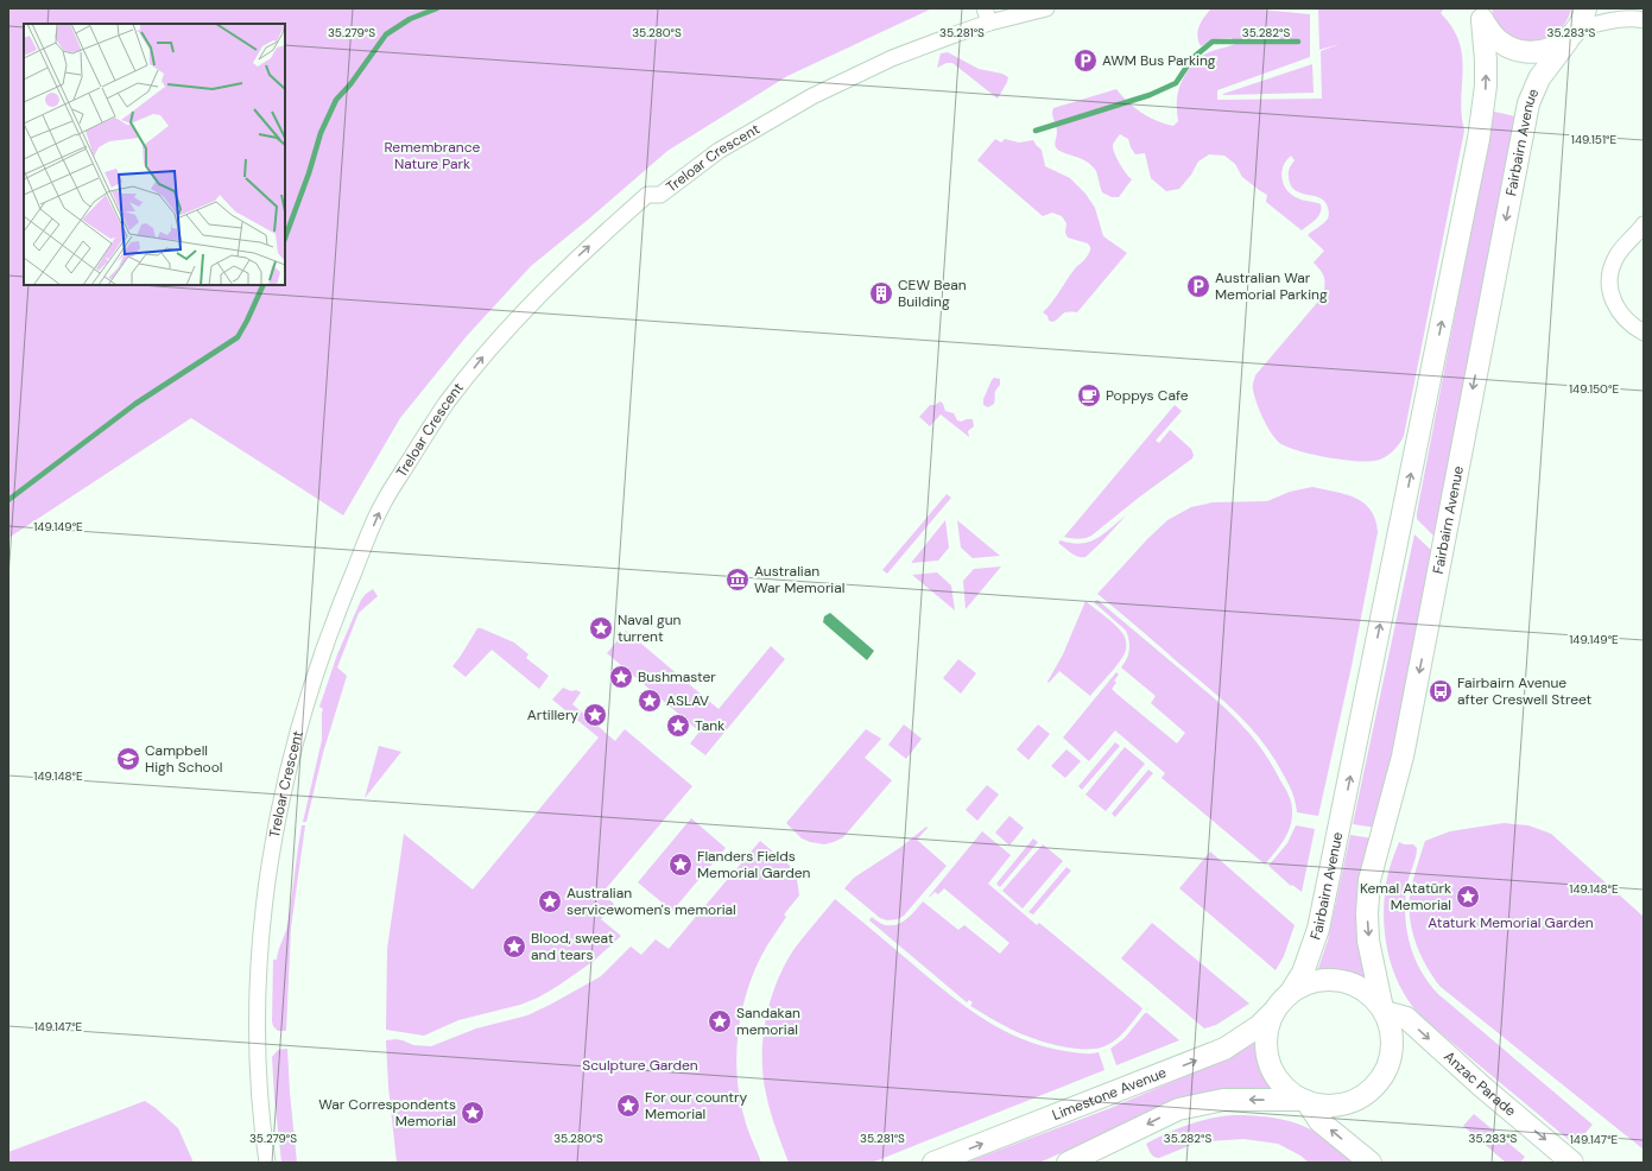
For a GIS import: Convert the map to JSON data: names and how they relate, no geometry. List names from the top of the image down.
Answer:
{
  "streets": {
    "main road": ["Fairbairn Avenue", "Anzac Parade", "Limestone Avenue"],
    "street": ["Treloar Crescent"]
  },
  "crossings": [
    ["Fairbairn Avenue", "Anzac Parade"],
    ["Fairbairn Avenue", "Limestone Avenue"],
    ["Anzac Parade", "Limestone Avenue"]
  ],
  "one_way": ["Treloar Crescent", "Anzac Parade"],
  "parks": ["Remembrance Nature Park", "Ataturk Memorial Garden", "Sculpture Garden"],
  "places": {
    "parking": ["AWM Bus Parking", "Australian War Memorial Parking"],
    "building": ["CEW Bean Building"],
    "cafe": ["Poppys Cafe"],
    "museum": ["Australian War Memorial"],
    "place": [
      "Naval gun turrent",
      "Bushmaster",
      "ASLAV",
      "Artillery",
      "Tank",
      "Flanders Fields Memorial Garden",
      "Kemal Atatürk Memorial",
      "Australian servicewomen's memorial",
      "Blood, sweat and tears",
      "Sandakan memorial",
      "For our country Memorial",
      "War Correspondents Memorial"
    ],
    "bus stop": ["Fairbairn Avenue after Creswell Street"],
    "school or university": ["Campbell High School"]
  },
  "coordinates": [
    "35.279°S",
    "35.280°S",
    "35.281°S",
    "35.282°S",
    "35.283°S",
    "149.151°E",
    "149.150°E",
    "149.149°E",
    "149.148°E",
    "149.147°E"
  ]
}
